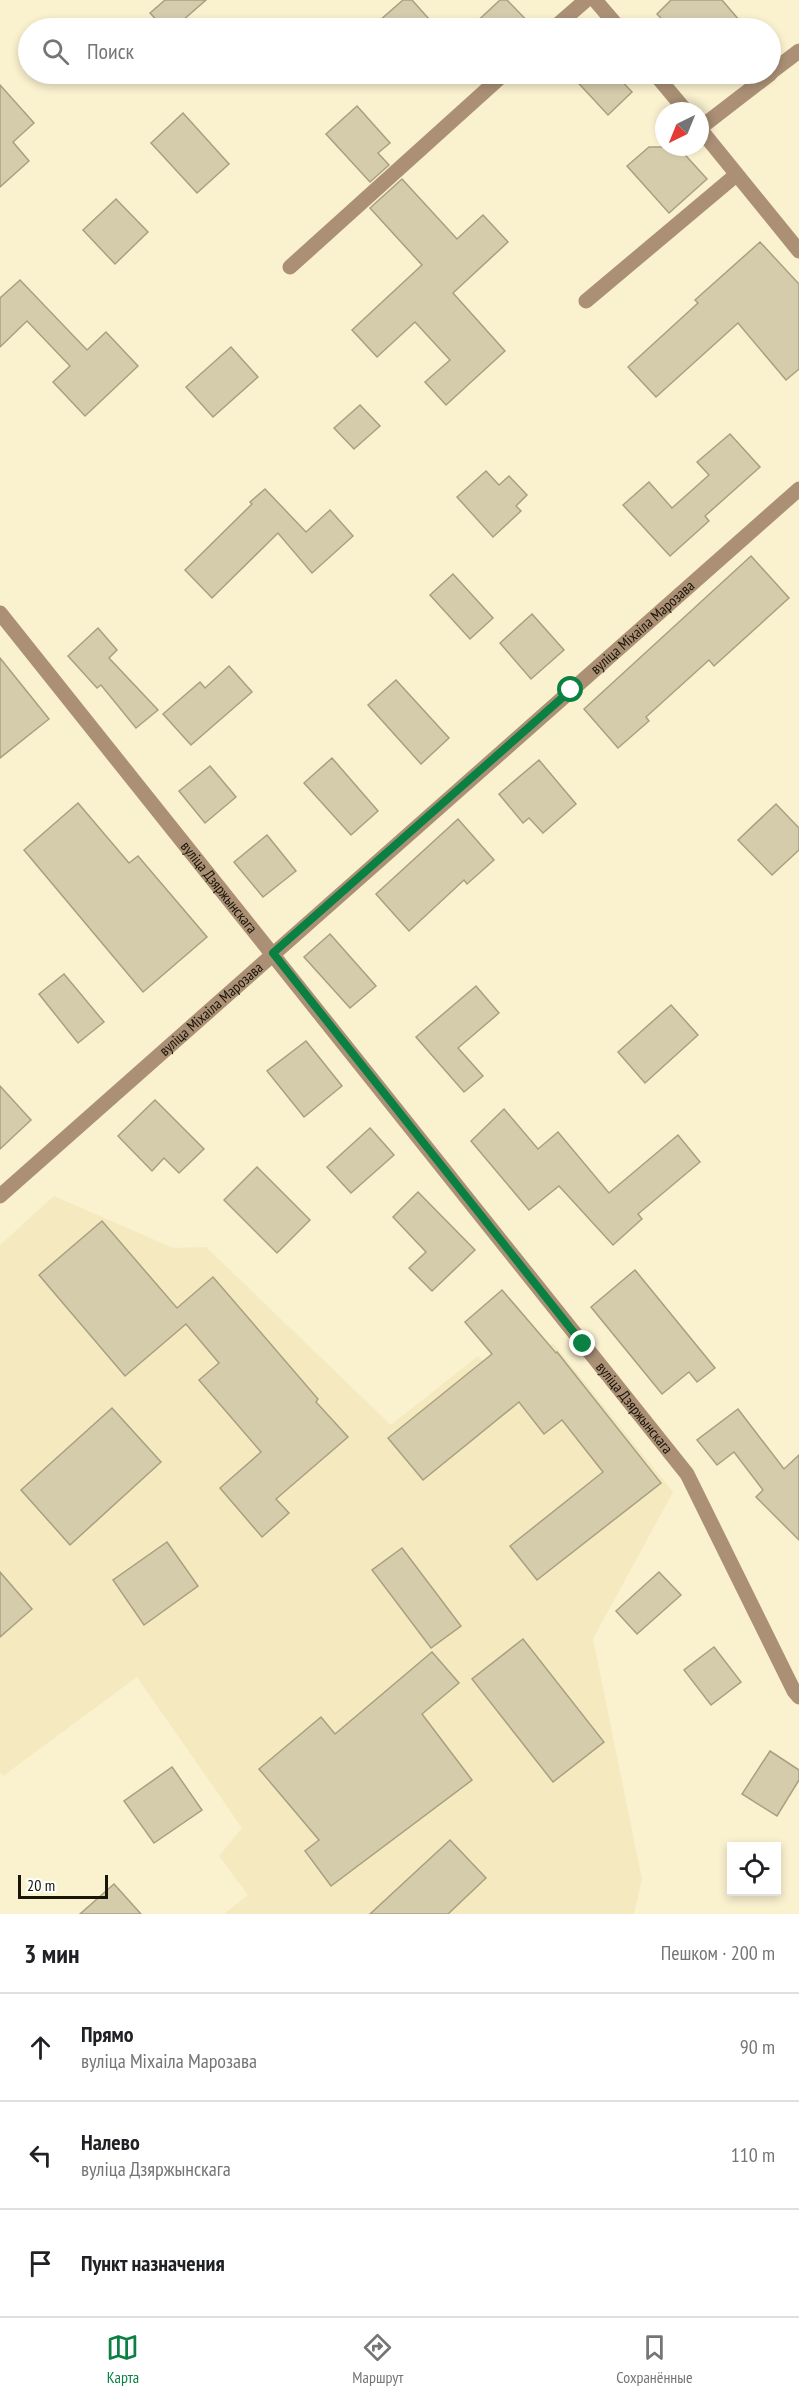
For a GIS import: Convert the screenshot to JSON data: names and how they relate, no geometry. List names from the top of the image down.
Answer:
{
  "streets": {
    "street": ["вуліца Міхаіла Марозава", "вуліца Дзяржынскага"]
  },
  "crossings": [
    ["вуліца Міхаіла Марозава", "вуліца Дзяржынскага"]
  ],
  "scale_bar": "20 m",
  "north": "bottom left",
  "page": {
    "search": "Поиск",
    "scale": "20 m",
    "heading": ["3 мин", "Пешком · 200 m"],
    "list": [
      ["Прямо", "вуліца Міхаіла Марозава", "90 m"],
      ["Налево", "вуліца Дзяржынскага", "110 m"],
      "Пункт назначения"
    ],
    "nav": ["Карта", "Маршрут", "Сохранённые"]
  }
}
